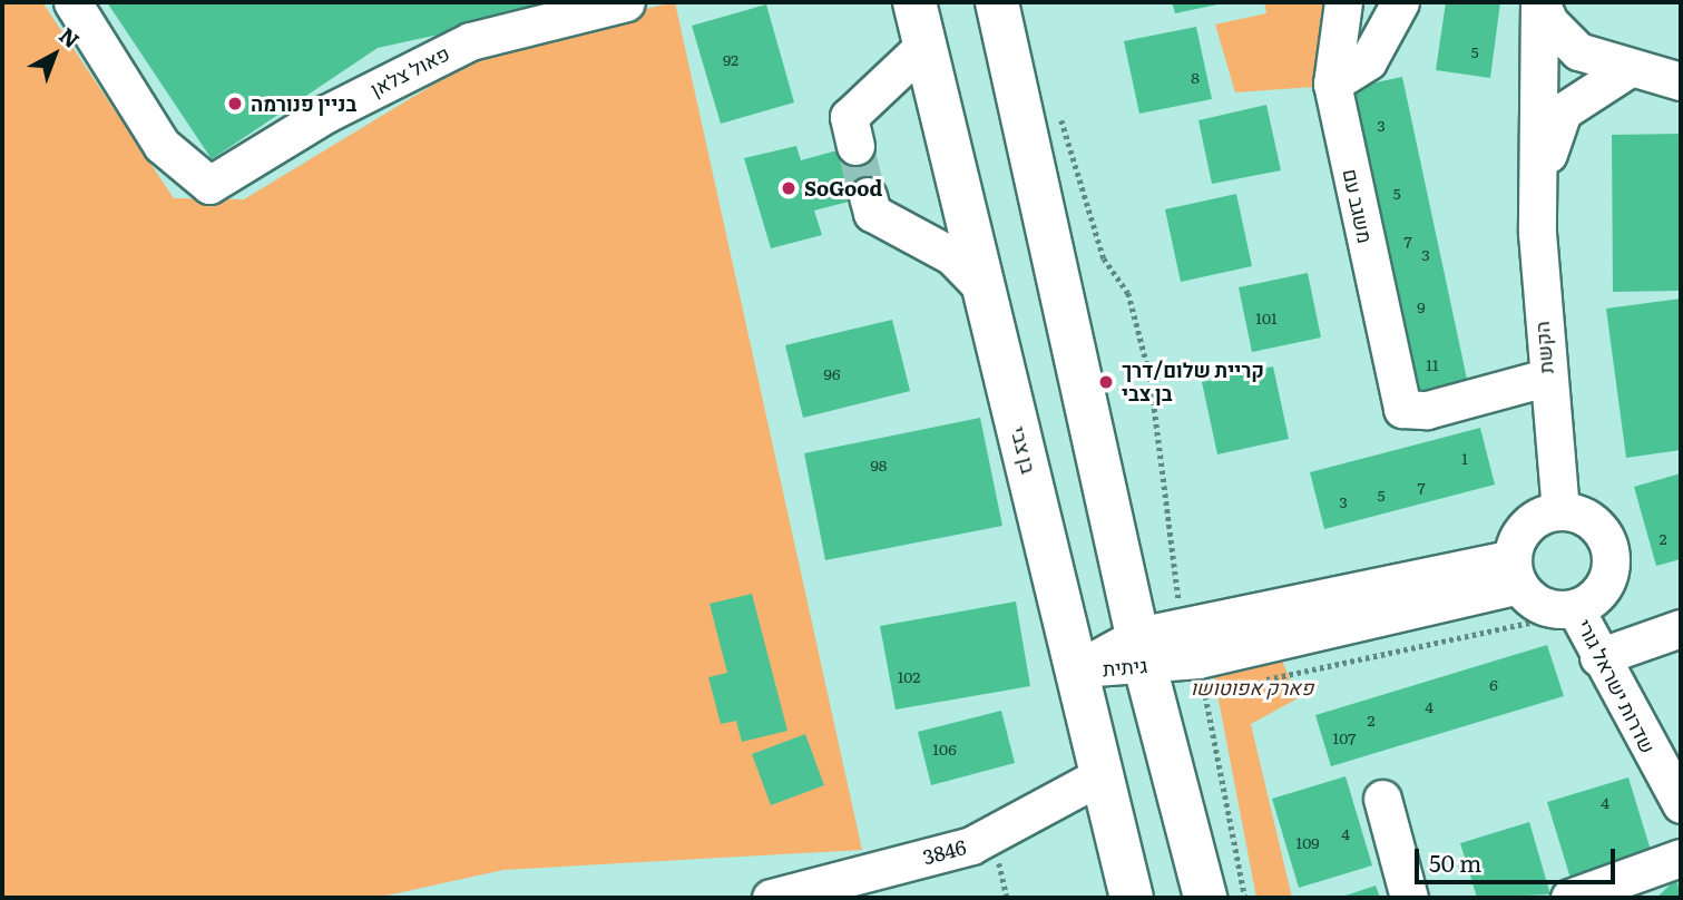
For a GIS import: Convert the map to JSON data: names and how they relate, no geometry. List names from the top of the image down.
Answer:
{
  "streets": {
    "main road": ["בן צבי"],
    "street": [
      "פאול צלאן",
      "משגב עם",
      "הקשת",
      "גיתית",
      "שדרות ישראל גורי",
      "3846"
    ]
  },
  "crossings": [
    ["משגב עם", "הקשת"],
    ["הקשת", "גיתית"],
    ["הקשת", "שדרות ישראל גורי"],
    ["בן צבי", "גיתית"],
    ["בן צבי", "3846"],
    ["גיתית", "שדרות ישראל גורי"]
  ],
  "parks": ["פארק אפוטושו"],
  "places": ["בניין פנורמה", "SoGood", "קריית שלום/דרך בן צבי"],
  "house_numbers": [
    "5",
    "92",
    "8",
    "3",
    "5",
    "7",
    "3",
    "9",
    "101",
    "11",
    "96",
    "1",
    "98",
    "7",
    "5",
    "3",
    "2",
    "102",
    "6",
    "4",
    "2",
    "107",
    "106",
    "4",
    "4",
    "109"
  ],
  "scale_bar": "50 m",
  "north": "top right"
}
